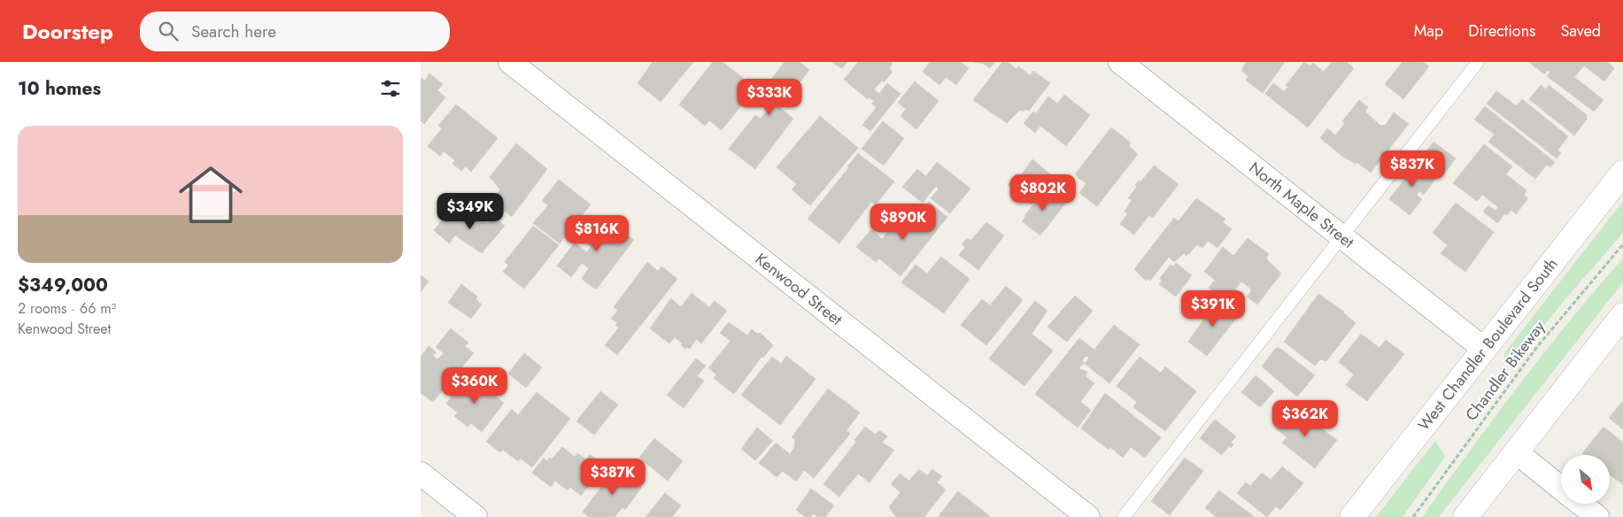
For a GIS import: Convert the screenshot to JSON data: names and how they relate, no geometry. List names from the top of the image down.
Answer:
{
  "streets": {
    "main road": ["West Chandler Boulevard South"],
    "street": ["North Maple Street", "Kenwood Street"],
    "path": ["Chandler Bikeway"]
  },
  "crossings": [
    ["North Maple Street", "West Chandler Boulevard South"]
  ],
  "north": "bottom right",
  "page": {
    "header": "Doorstep",
    "search": "Search here",
    "nav": ["Map", "Directions", "Saved"],
    "heading": "10 homes",
    "price": [
      "$333K",
      "$837K",
      "$802K",
      "$349K",
      "$890K",
      "$816K",
      "$391K",
      "$360K",
      "$362K",
      "$387K"
    ],
    "list": [
      {
        "name": "$349,000",
        "note": "2 rooms · 66 m² · Kenwood Street"
      }
    ]
  }
}
